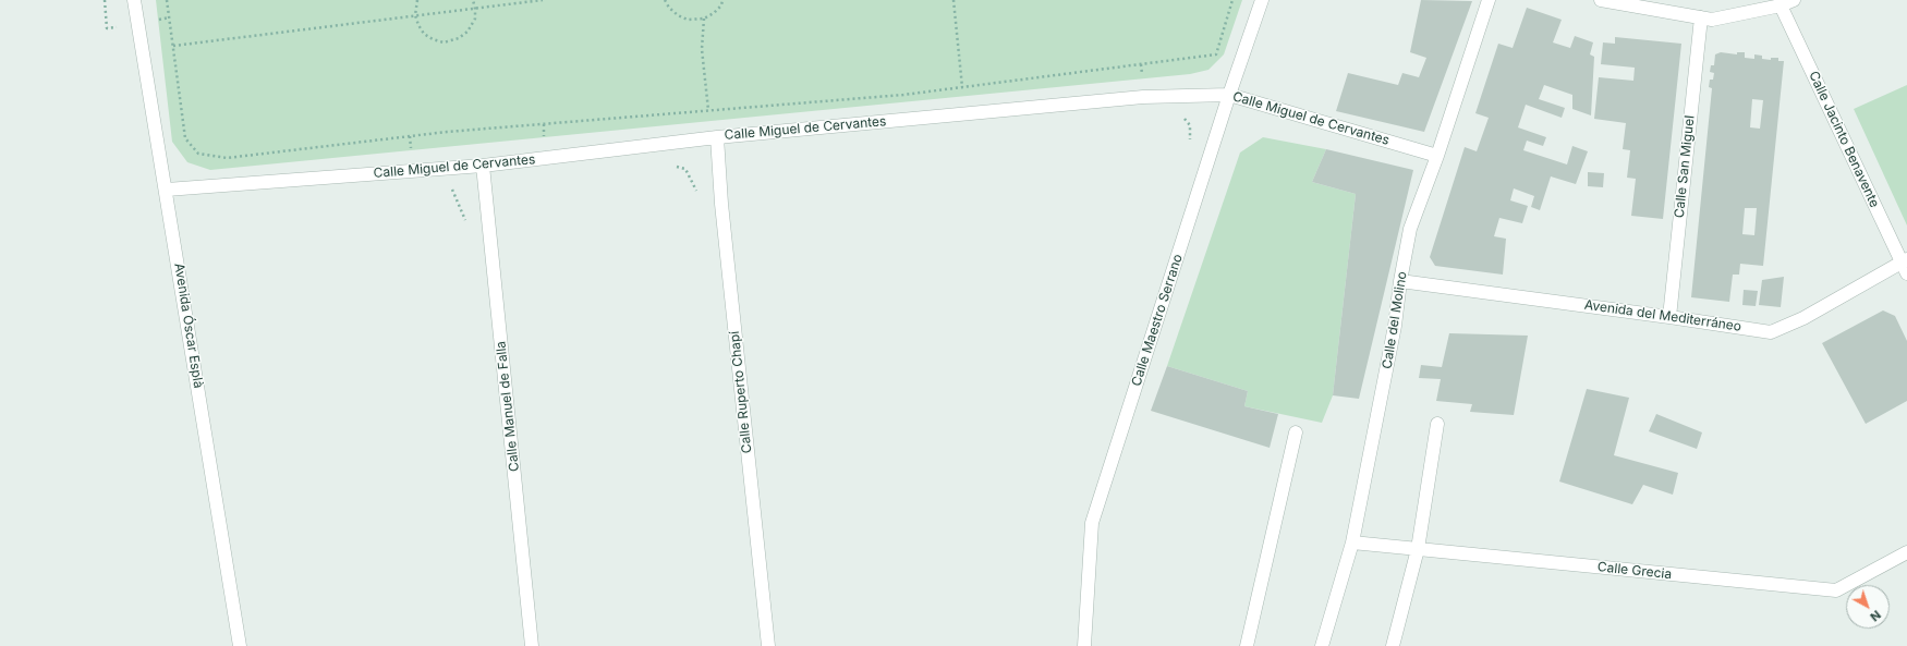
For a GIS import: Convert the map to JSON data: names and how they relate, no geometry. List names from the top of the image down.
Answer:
{
  "streets": {
    "street": [
      "Calle Miguel de Cervantes",
      "Calle Jacinto Benavente",
      "Calle San Miguel",
      "Avenida del Mediterráneo",
      "Calle Maestro Serrano",
      "Calle del Molino",
      "Avenida Óscar Esplà",
      "Calle Ruperto Chapí",
      "Calle Manuel de Falla",
      "Calle Grecia"
    ]
  },
  "crossings": [
    ["Calle Miguel de Cervantes", "Calle Maestro Serrano"],
    ["Calle Miguel de Cervantes", "Calle del Molino"],
    ["Calle Miguel de Cervantes", "Avenida Óscar Esplà"],
    ["Calle Miguel de Cervantes", "Calle Ruperto Chapí"],
    ["Calle Miguel de Cervantes", "Calle Manuel de Falla"],
    ["Calle Jacinto Benavente", "Avenida del Mediterráneo"],
    ["Calle San Miguel", "Avenida del Mediterráneo"],
    ["Avenida del Mediterráneo", "Calle del Molino"],
    ["Calle del Molino", "Calle Grecia"]
  ],
  "north": "bottom right"
}
